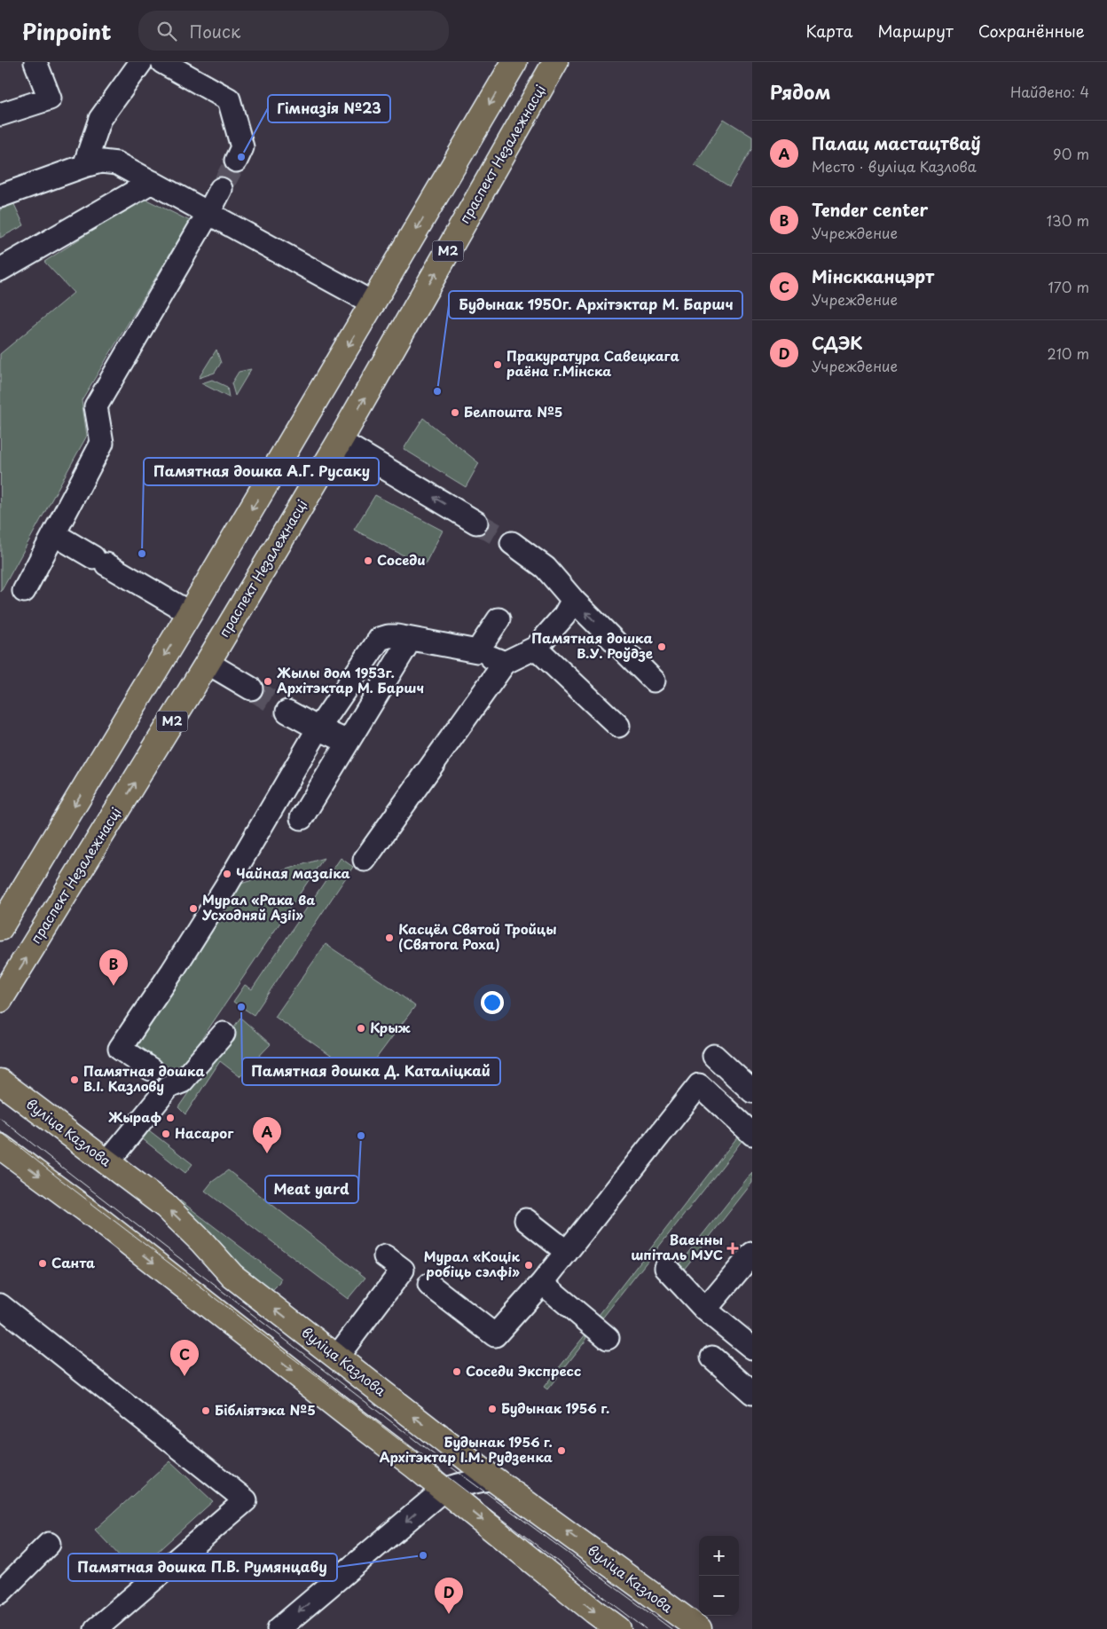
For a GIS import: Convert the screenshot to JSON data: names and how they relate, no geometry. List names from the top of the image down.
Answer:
{
  "streets": {
    "main road": ["праспект Незалежнасці", "М2", "вуліца Казлова"]
  },
  "places": {
    "other": [
      "Гімназія №23",
      "Пракуратура Савецкага раёна г.Мінска",
      "Будынак 1950г. Архітэктар М. Баршч",
      "Белпошта №5",
      "Памятная дошка А.Г. Русаку",
      "Соседи",
      "Памятная дошка В.У. Роўдзе",
      "Жылы дом 1953г. Архітэктар М. Баршч",
      "Чайная мазаіка",
      "Мурал «Рака ва Усходняй Азіі»",
      "Касцёл Святой Тройцы (Святога Роха)",
      "Памятная дошка Д. Каталіцкай",
      "Крыж",
      "Памятная дошка В.І. Казлову",
      "Жыраф",
      "Насарог",
      "Meat yard",
      "Санта",
      "Мурал «Коцік робіць сэлфі»",
      "Соседи Экспресс",
      "Будынак 1956 г.",
      "Бібліятэка №5",
      "Будынак 1956 г. Архітэктар І.М. Рудзенка",
      "Памятная дошка П.В. Румянцаву"
    ],
    "health": ["Ваенны шпіталь МУС"]
  },
  "page": {
    "header": "Pinpoint",
    "search": "Поиск",
    "nav": ["Карта", "Маршрут", "Сохранённые"],
    "heading": ["Рядом", "Найдено: 4"],
    "list": [
      {
        "mark": "A",
        "name": "Палац мастацтваў",
        "note": "Место · вуліца Казлова",
        "value": "90 m"
      },
      {
        "mark": "B",
        "name": "Tender center",
        "note": "Учреждение",
        "value": "130 m"
      },
      {
        "mark": "C",
        "name": "Мінскканцэрт",
        "note": "Учреждение",
        "value": "170 m"
      },
      {
        "mark": "D",
        "name": "СДЭК",
        "note": "Учреждение",
        "value": "210 m"
      }
    ],
    "pins": [
      "B",
      "A",
      "C",
      "D"
    ],
    "map_buttons": ["+", "−"]
  }
}
